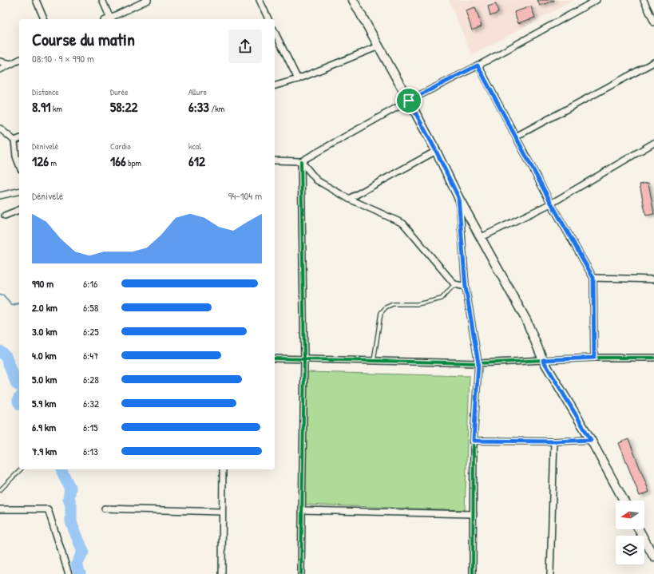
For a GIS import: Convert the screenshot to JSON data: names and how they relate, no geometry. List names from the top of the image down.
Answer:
{
  "north": "left",
  "page": {
    "heading": ["Course du matin", "08:10 · 9 × 990 m"],
    "stats": [
      ["Distance", "8.91 km"],
      ["Durée", "58:22"],
      ["Allure", "6:33 /km"],
      ["Dénivelé", "126 m"],
      ["Cardio", "166 bpm"],
      ["kcal", "612"]
    ],
    "chart": ["Dénivelé", "94–104 m"],
    "list": [
      {
        "name": "990 m",
        "note": "6:16"
      },
      {
        "name": "2.0 km",
        "note": "6:58"
      },
      {
        "name": "3.0 km",
        "note": "6:25"
      },
      {
        "name": "4.0 km",
        "note": "6:47"
      },
      {
        "name": "5.0 km",
        "note": "6:28"
      },
      {
        "name": "5.9 km",
        "note": "6:32"
      },
      {
        "name": "6.9 km",
        "note": "6:15"
      },
      {
        "name": "7.9 km",
        "note": "6:13"
      }
    ]
  }
}
